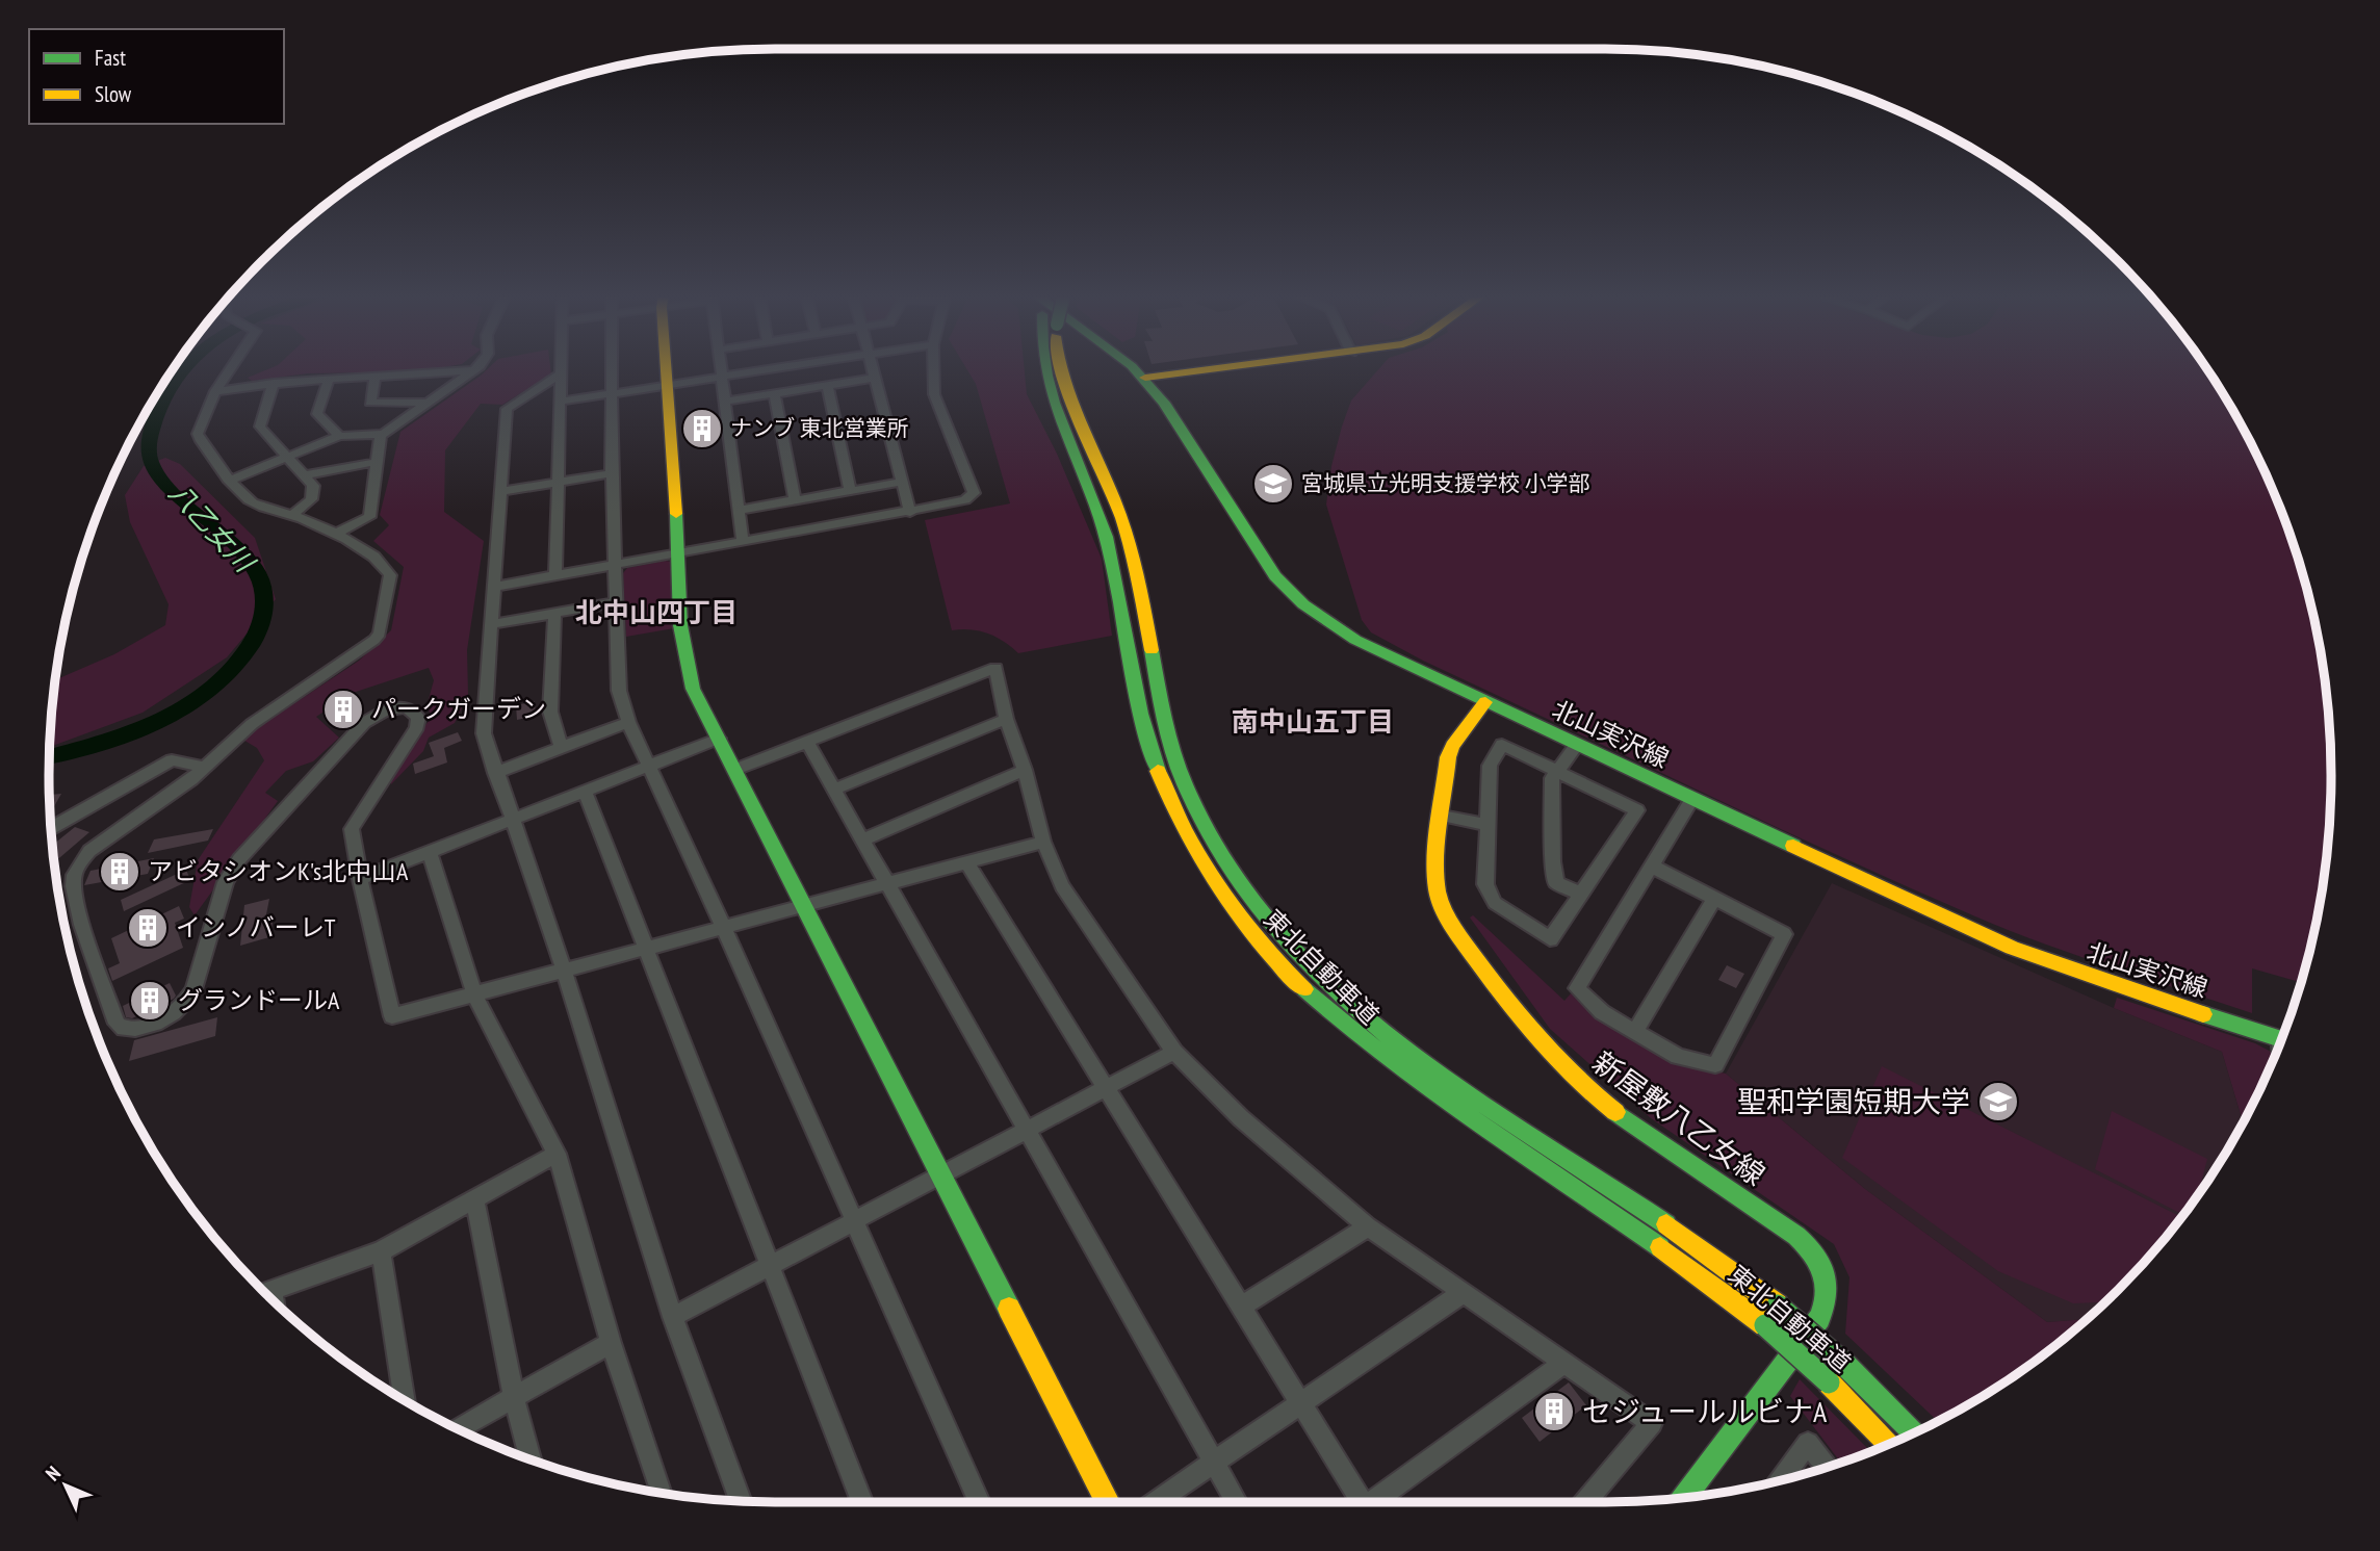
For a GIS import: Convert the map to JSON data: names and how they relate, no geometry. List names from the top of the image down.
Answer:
{
  "streets": {
    "main road": ["北山実沢線", "東北自動車道", "新屋敷八乙女線"]
  },
  "crossings": [
    ["北山実沢線", "新屋敷八乙女線"]
  ],
  "districts": ["北中山四丁目", "南中山五丁目"],
  "water": ["八乙女川"],
  "places": {
    "building": [
      "ナンブ 東北営業所",
      "パークガーデン",
      "アビタシオンK's北中山A",
      "インノバーレT",
      "グランドールA",
      "セジュールルビナA"
    ],
    "school or university": ["宮城県立光明支援学校 小学部", "聖和学園短期大学"]
  },
  "legend": ["Fast", "Slow"],
  "north": "top left"
}
